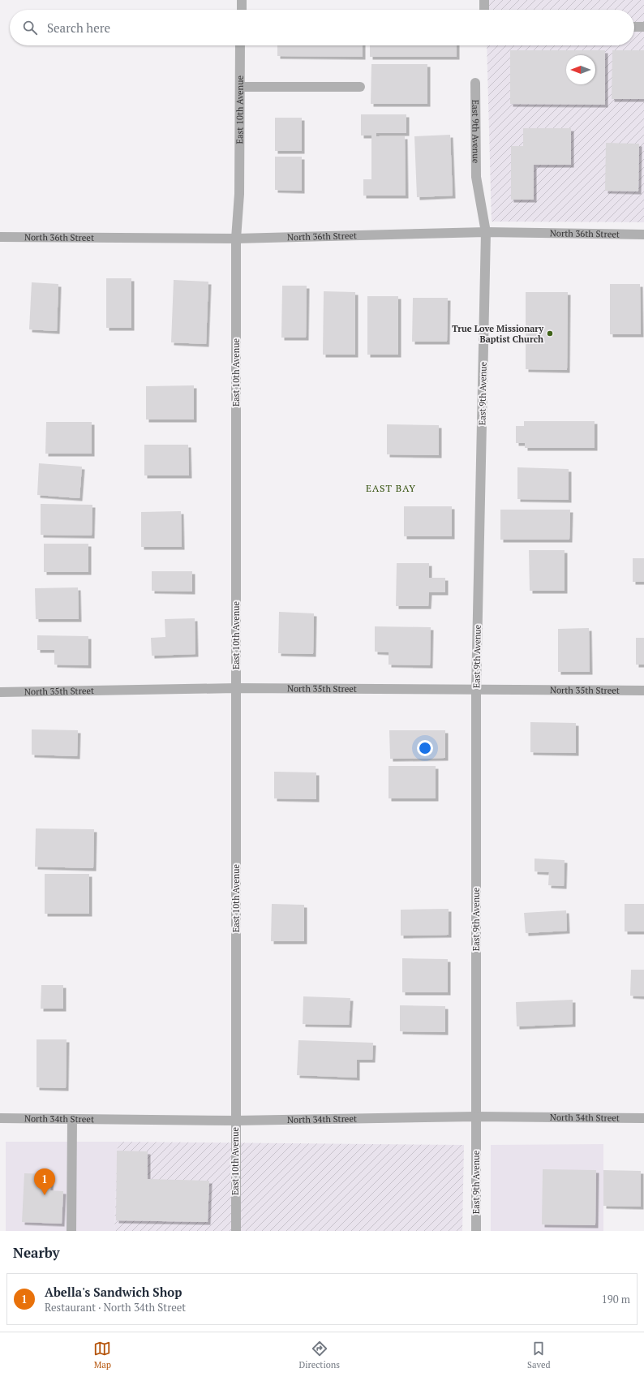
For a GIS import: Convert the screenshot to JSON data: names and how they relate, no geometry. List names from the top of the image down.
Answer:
{
  "streets": {
    "street": [
      "East 10th Avenue",
      "East 9th Avenue",
      "North 36th Street",
      "North 35th Street",
      "North 34th Street"
    ]
  },
  "crossings": [
    ["East 10th Avenue", "North 36th Street"],
    ["East 10th Avenue", "North 35th Street"],
    ["East 10th Avenue", "North 34th Street"],
    ["East 9th Avenue", "North 36th Street"],
    ["East 9th Avenue", "North 35th Street"],
    ["East 9th Avenue", "North 34th Street"]
  ],
  "districts": ["EAST BAY"],
  "places": ["True Love Missionary Baptist Church"],
  "north": "left",
  "page": {
    "search": "Search here",
    "pins": "1",
    "heading": "Nearby",
    "list": [
      {
        "mark": "1",
        "name": "Abella's Sandwich Shop",
        "note": "Restaurant · North 34th Street",
        "value": "190 m"
      }
    ],
    "nav": ["Map", "Directions", "Saved"]
  }
}
